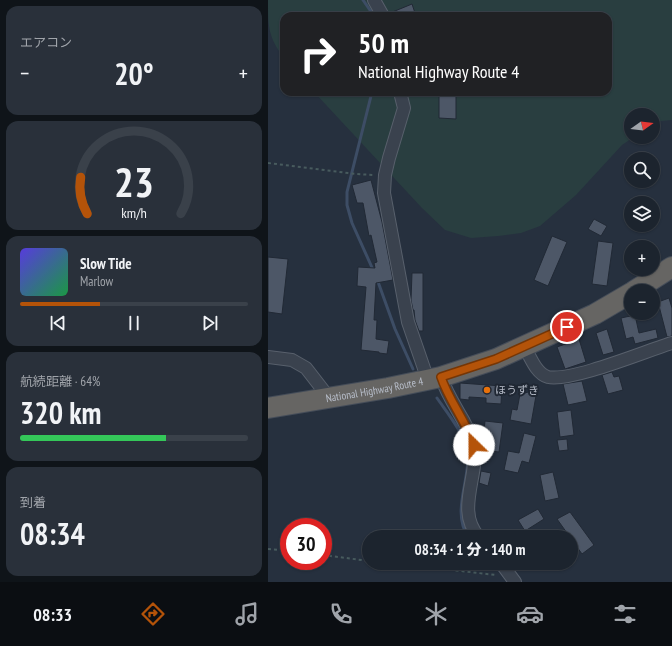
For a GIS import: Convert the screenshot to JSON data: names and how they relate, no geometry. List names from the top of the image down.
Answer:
{
  "streets": {
    "highway": ["National Highway Route 4"]
  },
  "places": ["ほうずき"],
  "north": "right",
  "page": {
    "tile": [
      "エアコン",
      ["航続距離 · 64%", "320 km"],
      ["到着", "08:34"]
    ],
    "turn": ["50 m", "National Highway Route 4"],
    "heat": ["−", "20°", "+"],
    "map_buttons": ["+", "−"],
    "song": ["Slow Tide", "Marlow"],
    "limit": "30",
    "trip": "08:34 · 1 分 · 140 m",
    "tabs": "08:33",
    "gauge": ["23", "km/h"]
  }
}
